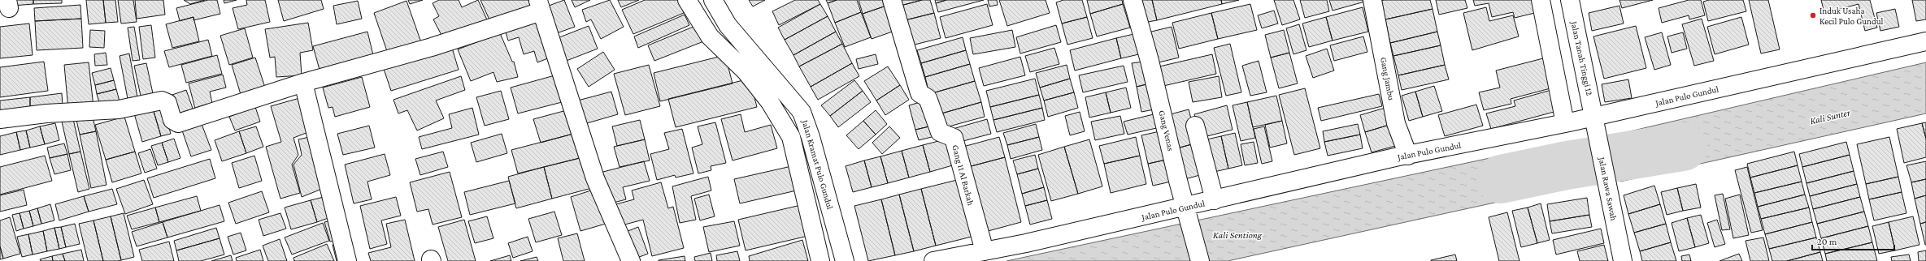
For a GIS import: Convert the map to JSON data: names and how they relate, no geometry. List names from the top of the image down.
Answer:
{
  "streets": {
    "street": [
      "Jalan Tanah Tinggi 12",
      "Gang Jambu",
      "Jalan Pulo Gundul",
      "Gang Venas",
      "Jalan Kramat Pulo Gundul",
      "Gang 11 Al Barkah",
      "Jalan Rawa Sawah"
    ]
  },
  "crossings": [
    ["Jalan Tanah Tinggi 12", "Jalan Pulo Gundul"],
    ["Jalan Tanah Tinggi 12", "Jalan Rawa Sawah"],
    ["Gang Jambu", "Jalan Pulo Gundul"],
    ["Jalan Pulo Gundul", "Gang Venas"],
    ["Jalan Pulo Gundul", "Gang 11 Al Barkah"],
    ["Jalan Pulo Gundul", "Jalan Rawa Sawah"]
  ],
  "water": ["Kali Sunter", "Kali Sentiong"],
  "places": ["Induk Usaha Kecil Pulo Gundul"],
  "scale_bar": "20 m"
}
